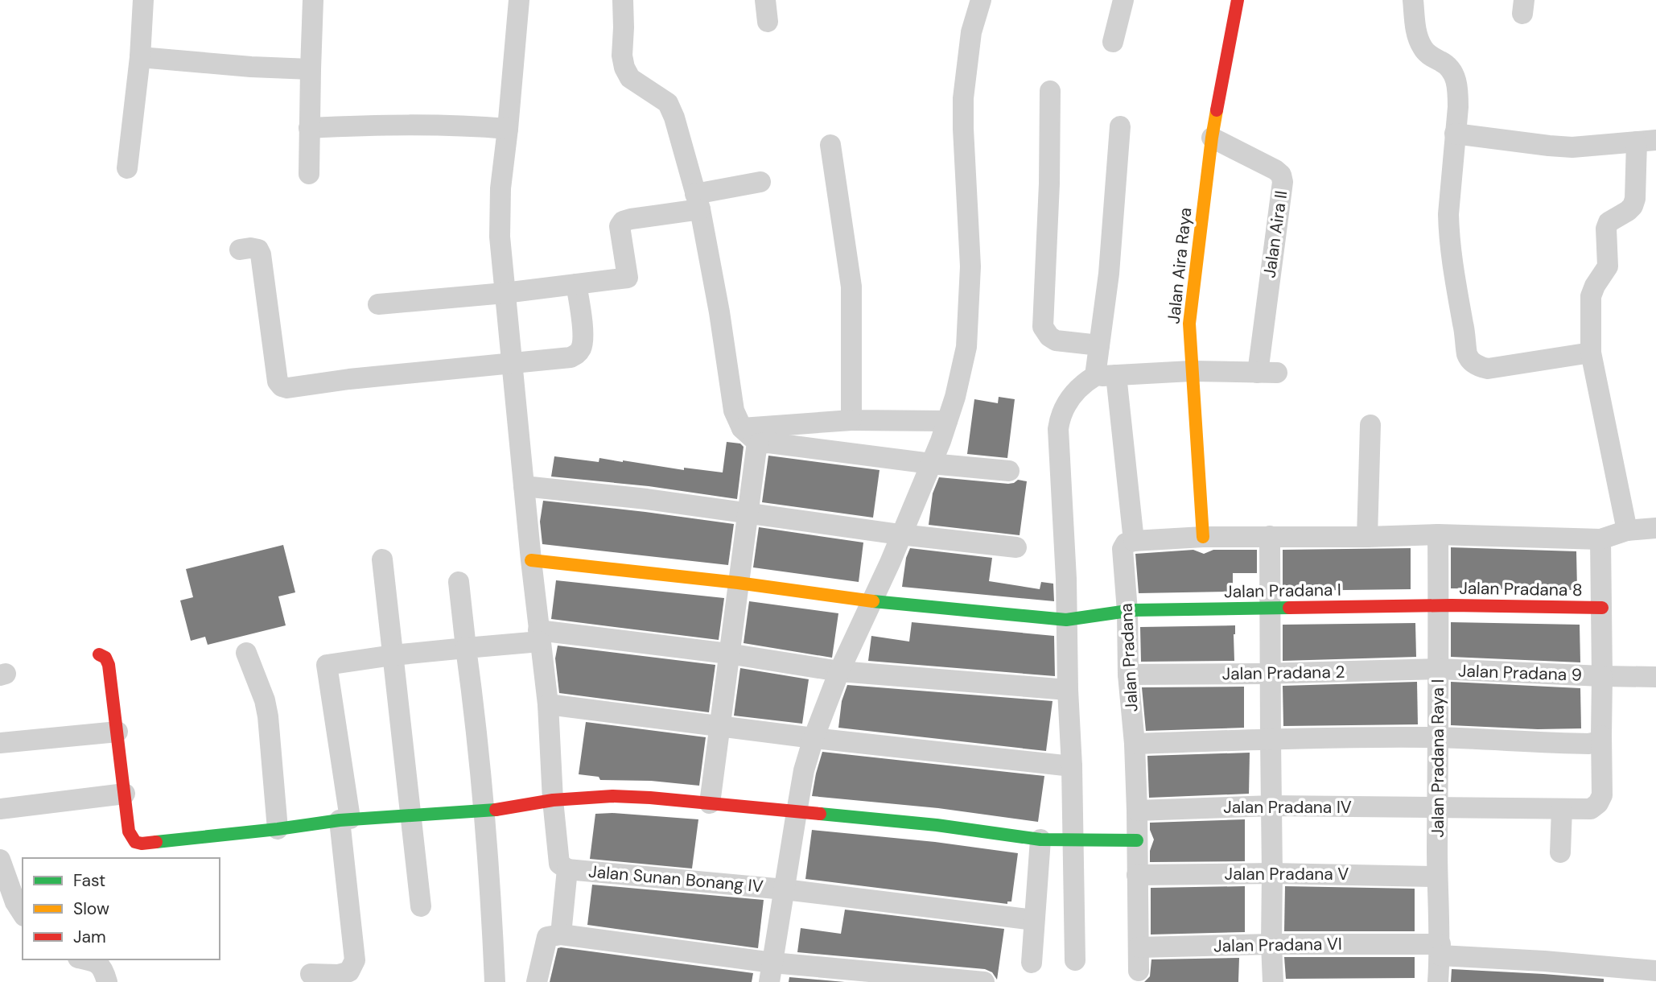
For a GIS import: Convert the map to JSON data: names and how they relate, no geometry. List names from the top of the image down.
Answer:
{
  "streets": {
    "street": [
      "Jalan Aira II",
      "Jalan Aira Raya",
      "Jalan Pradana 8",
      "Jalan Pradana I",
      "Jalan Pradana",
      "Jalan Pradana 2",
      "Jalan Pradana 9",
      "Jalan Pradana Raya I",
      "Jalan Pradana IV",
      "Jalan Pradana V",
      "Jalan Sunan Bonang IV",
      "Jalan Pradana VI"
    ]
  },
  "crossings": [
    ["Jalan Aira II", "Jalan Aira Raya"],
    ["Jalan Pradana 8", "Jalan Pradana I"],
    ["Jalan Pradana 8", "Jalan Pradana Raya I"],
    ["Jalan Pradana 8", "Jalan Pradana IV"],
    ["Jalan Pradana I", "Jalan Pradana"],
    ["Jalan Pradana I", "Jalan Pradana Raya I"],
    ["Jalan Pradana", "Jalan Pradana 2"],
    ["Jalan Pradana", "Jalan Pradana IV"],
    ["Jalan Pradana", "Jalan Pradana V"],
    ["Jalan Pradana", "Jalan Pradana VI"],
    ["Jalan Pradana 2", "Jalan Pradana 9"],
    ["Jalan Pradana 2", "Jalan Pradana Raya I"],
    ["Jalan Pradana 9", "Jalan Pradana Raya I"],
    ["Jalan Pradana 9", "Jalan Pradana IV"],
    ["Jalan Pradana Raya I", "Jalan Pradana IV"],
    ["Jalan Pradana Raya I", "Jalan Pradana V"],
    ["Jalan Pradana Raya I", "Jalan Pradana VI"]
  ],
  "legend": ["Fast", "Slow", "Jam"]
}
